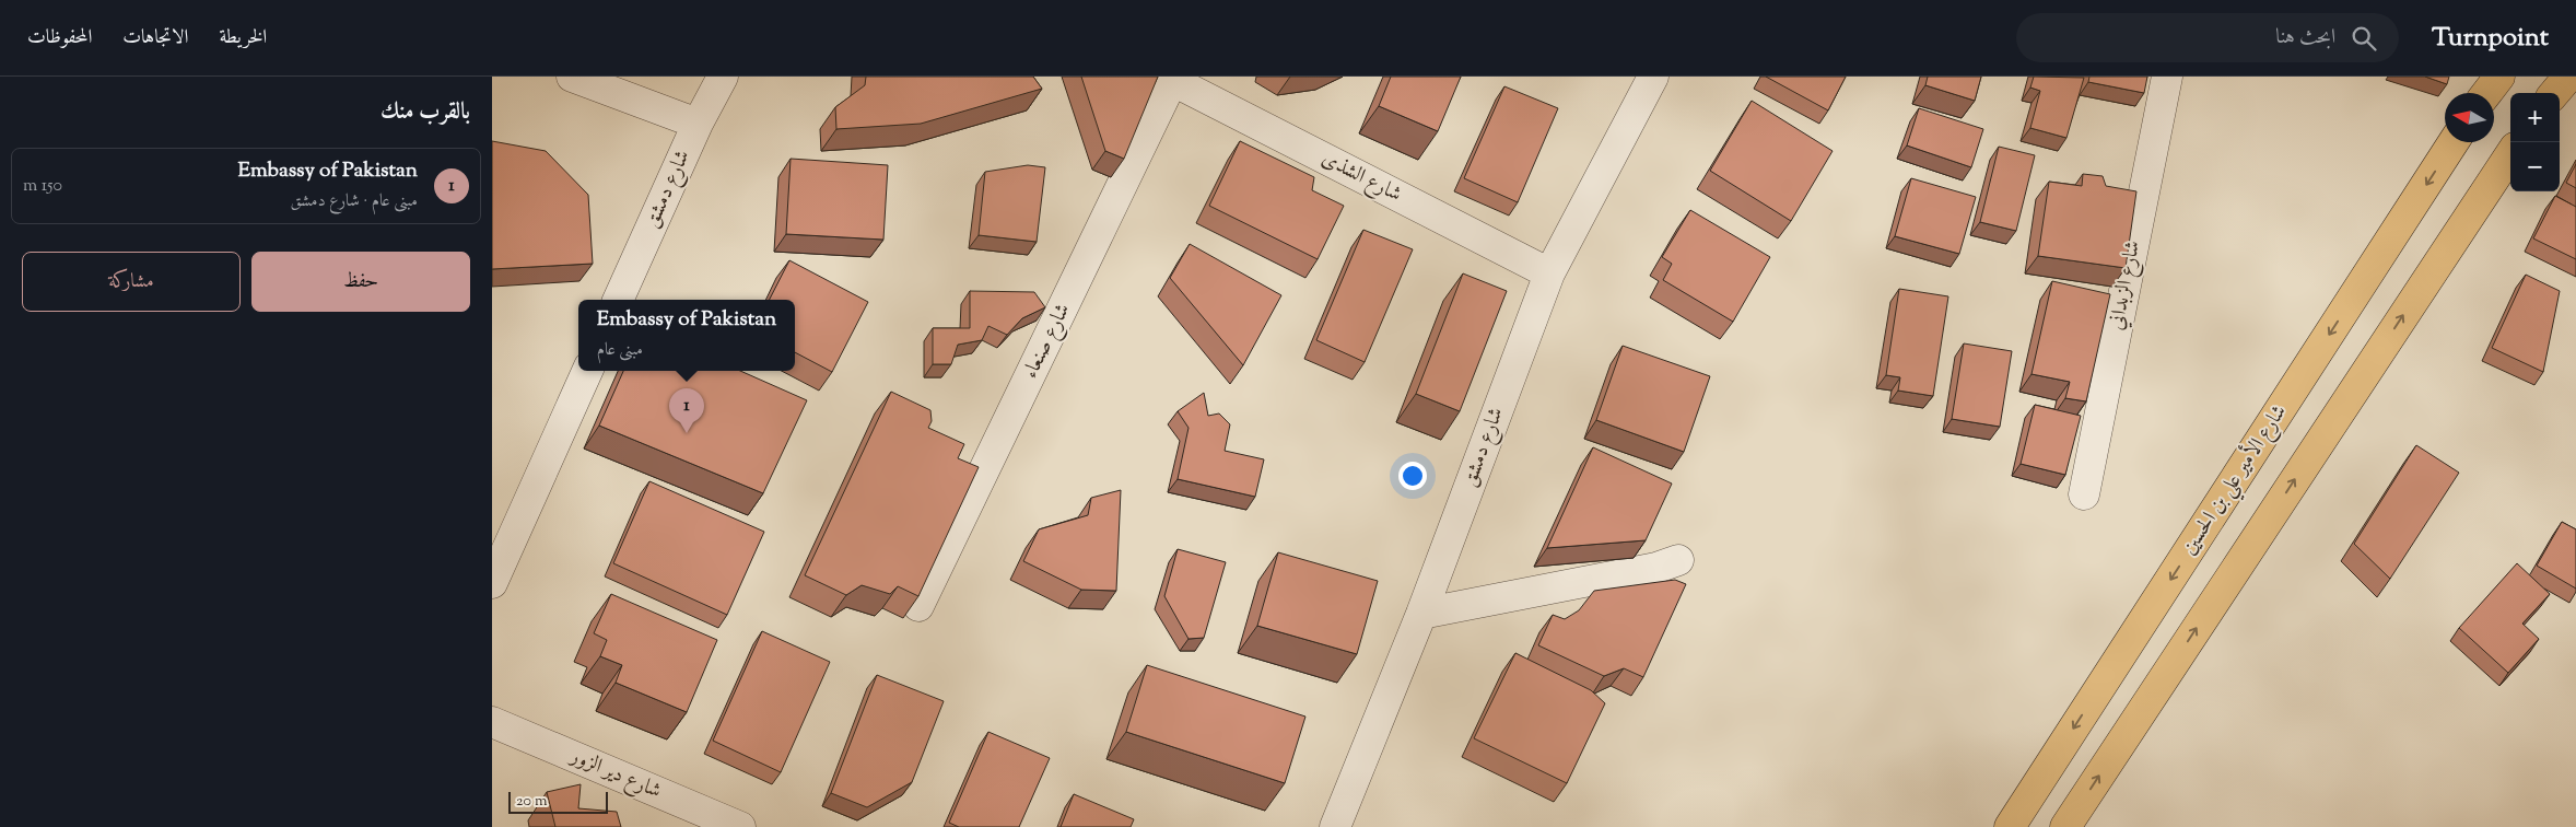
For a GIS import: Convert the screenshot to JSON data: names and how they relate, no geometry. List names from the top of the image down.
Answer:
{
  "streets": {
    "main road": ["شارع الأمير علي بن الحسين"],
    "street": [
      "شارع الشذى",
      "شارع دمشق",
      "شارع الزبداني",
      "شارع صنعاء",
      "شارع دير الزور"
    ]
  },
  "crossings": [
    ["شارع الشذى", "شارع دمشق"],
    ["شارع الشذى", "شارع صنعاء"]
  ],
  "scale_bar": "20 m",
  "north": "left",
  "page": {
    "header": "Turnpoint",
    "search": "ابحث هنا",
    "nav": ["الخريطة", "الاتجاهات", "المحفوظات"],
    "heading": "بالقرب منك",
    "map_buttons": ["+", "−"],
    "list": [
      {
        "mark": "1",
        "name": "Embassy of Pakistan",
        "note": "مبنى عام · شارع دمشق",
        "value": "150 m"
      }
    ],
    "buttons": ["حفظ", "مشاركة"],
    "popup": ["Embassy of Pakistan", "مبنى عام"],
    "pins": "1",
    "scale": "20 m"
  }
}
